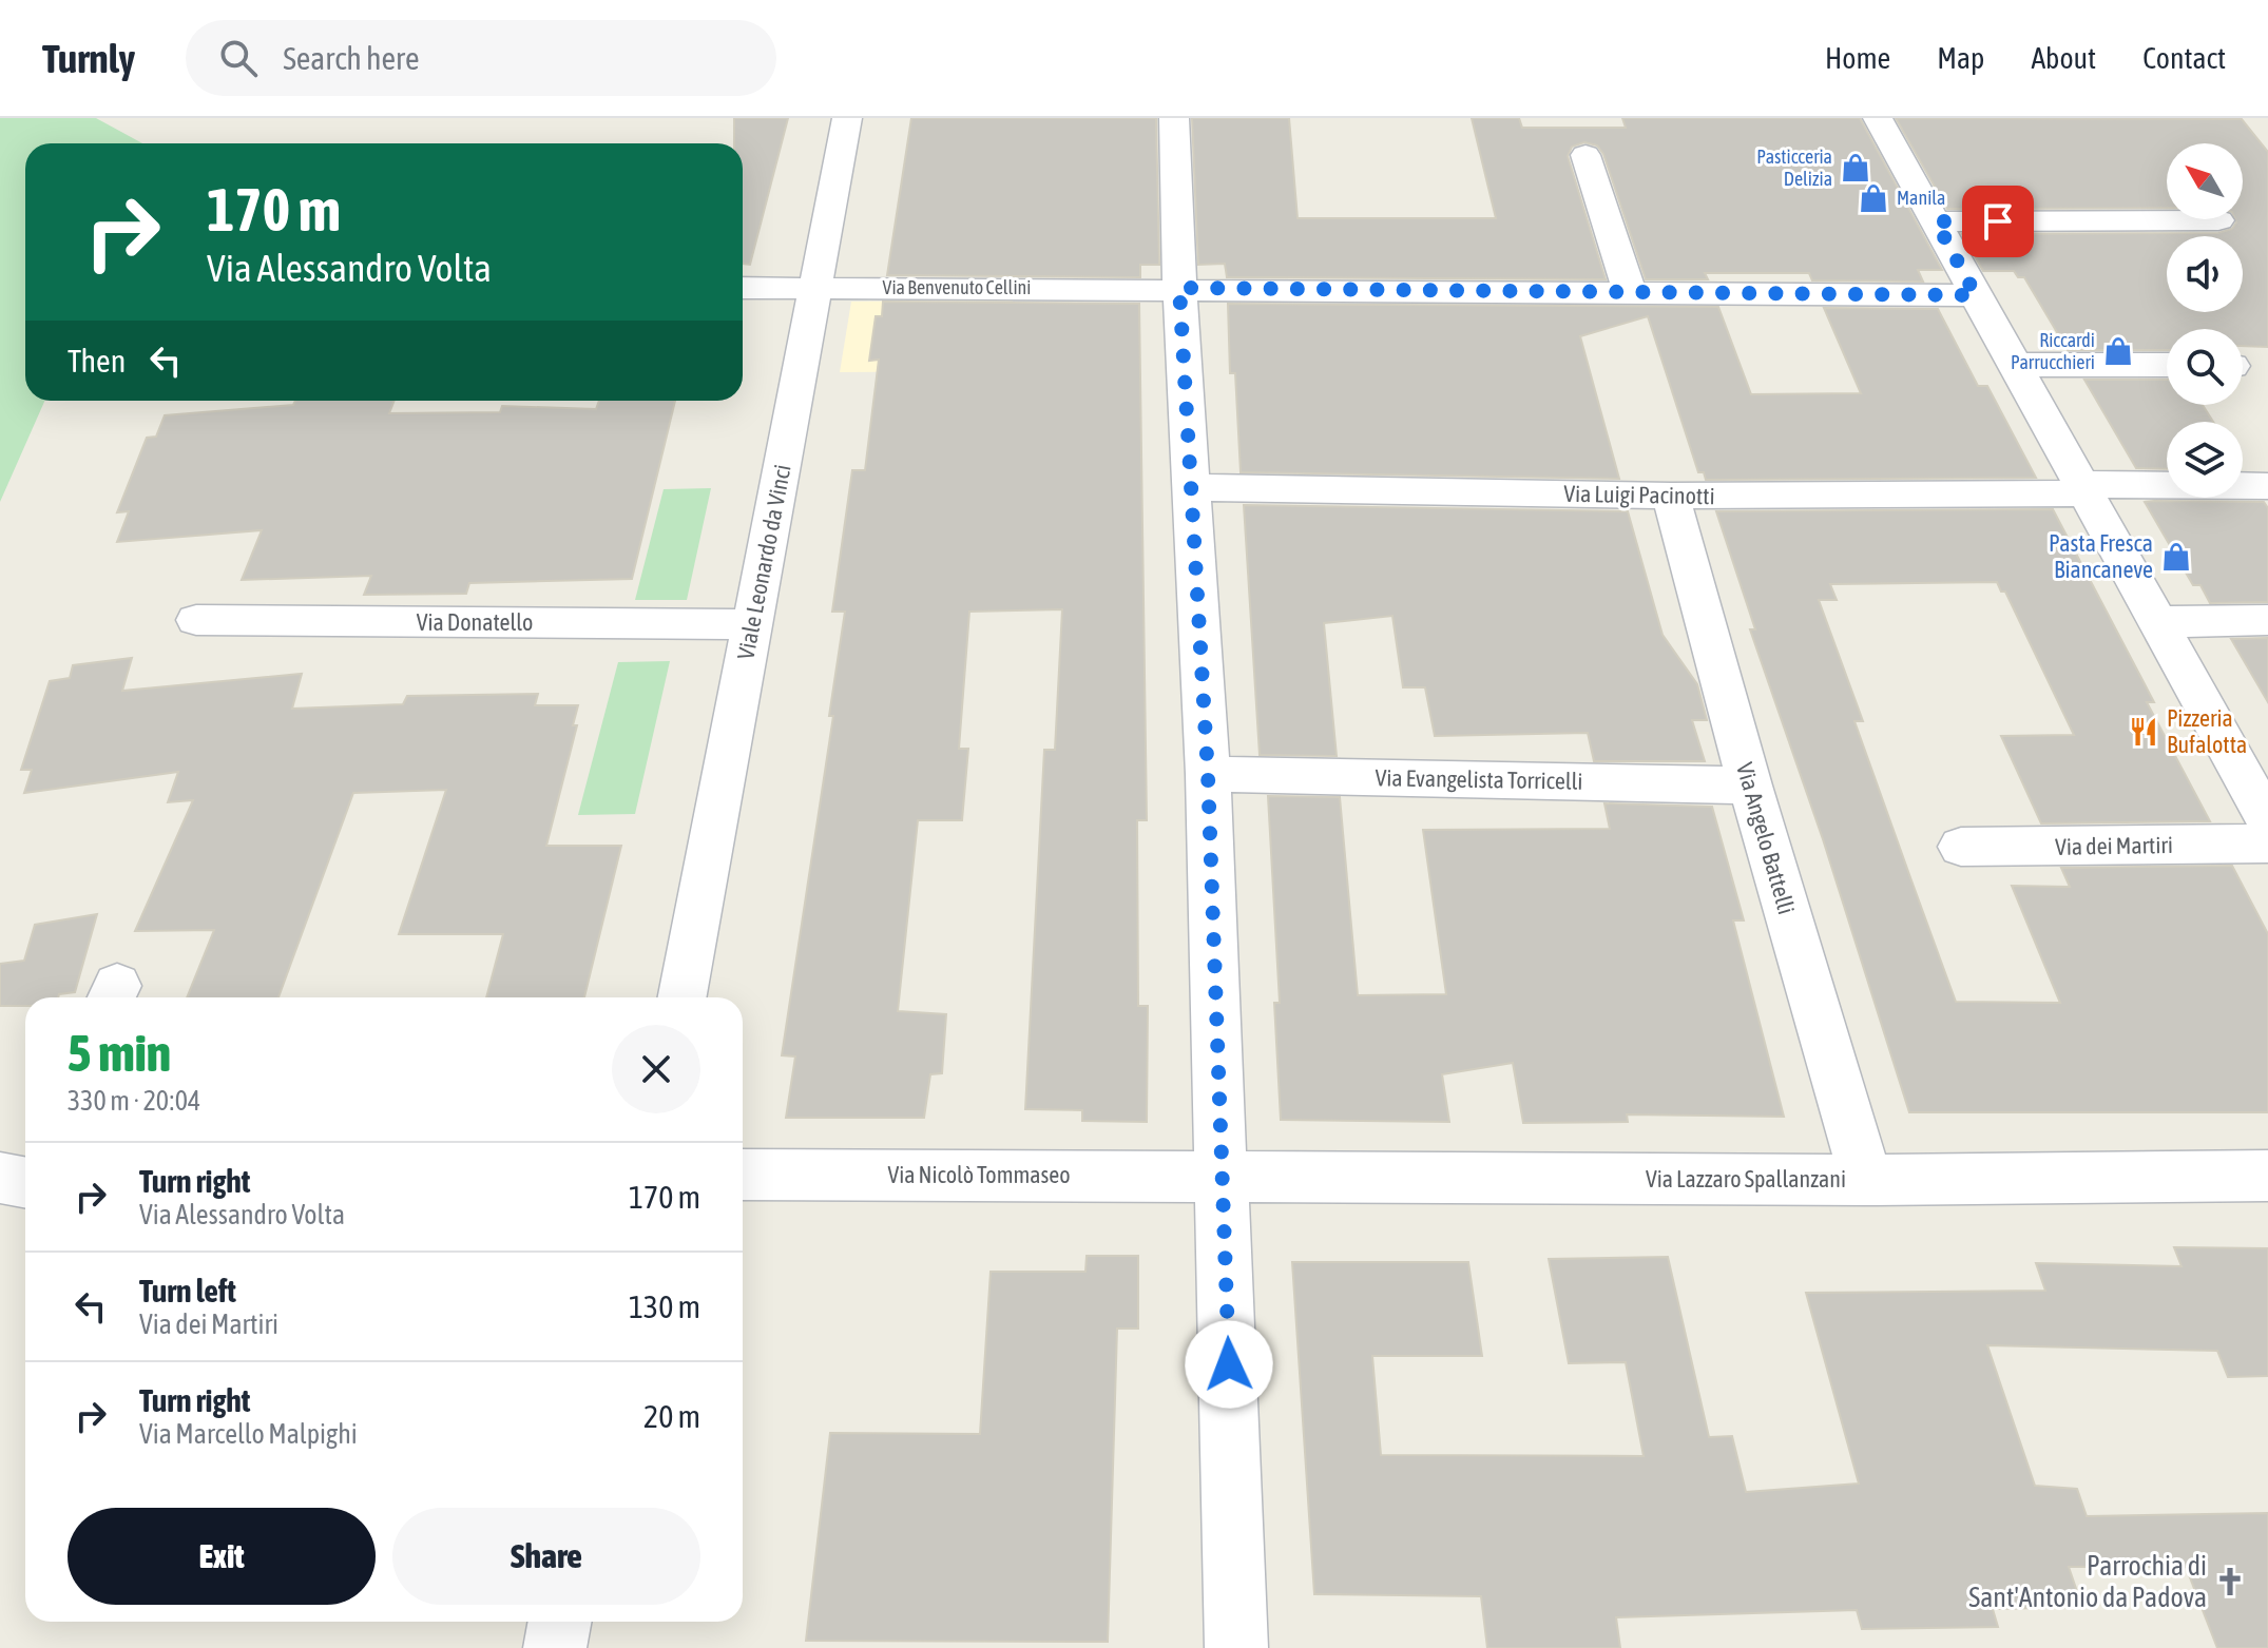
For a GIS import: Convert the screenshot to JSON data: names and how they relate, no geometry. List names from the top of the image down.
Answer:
{
  "streets": {
    "street": [
      "Via Benvenuto Cellini",
      "Via Luigi Pacinotti",
      "Viale Leonardo da Vinci",
      "Via Donatello",
      "Via Evangelista Torricelli",
      "Via Angelo Battelli",
      "Via dei Martiri",
      "Via Nicolò Tommaseo",
      "Via Lazzaro Spallanzani"
    ]
  },
  "crossings": [
    ["Via Benvenuto Cellini", "Viale Leonardo da Vinci"],
    ["Via Luigi Pacinotti", "Via Angelo Battelli"],
    ["Viale Leonardo da Vinci", "Via Donatello"],
    ["Via Evangelista Torricelli", "Via Angelo Battelli"],
    ["Via Angelo Battelli", "Via Lazzaro Spallanzani"],
    ["Via Nicolò Tommaseo", "Via Lazzaro Spallanzani"]
  ],
  "places": {
    "shop": [
      "Pasticceria Delizia",
      "Manila",
      "Riccardi Parrucchieri",
      "Pasta Fresca Biancaneve"
    ],
    "restaurant": ["Pizzeria Bufalotta"],
    "church": ["Parrochia di Sant'Antonio da Padova"]
  },
  "north": "top left",
  "page": {
    "header": "Turnly",
    "search": "Search here",
    "nav": [
      "Home",
      "Map",
      "About",
      "Contact"
    ],
    "turn": ["170 m", "Via Alessandro Volta"],
    "then": "Then",
    "heading": ["5 min", "330 m · 20:04"],
    "list": [
      {
        "name": "Turn right",
        "note": "Via Alessandro Volta",
        "value": "170 m"
      },
      {
        "name": "Turn left",
        "note": "Via dei Martiri",
        "value": "130 m"
      },
      {
        "name": "Turn right",
        "note": "Via Marcello Malpighi",
        "value": "20 m"
      }
    ],
    "buttons": ["Exit", "Share"]
  }
}
